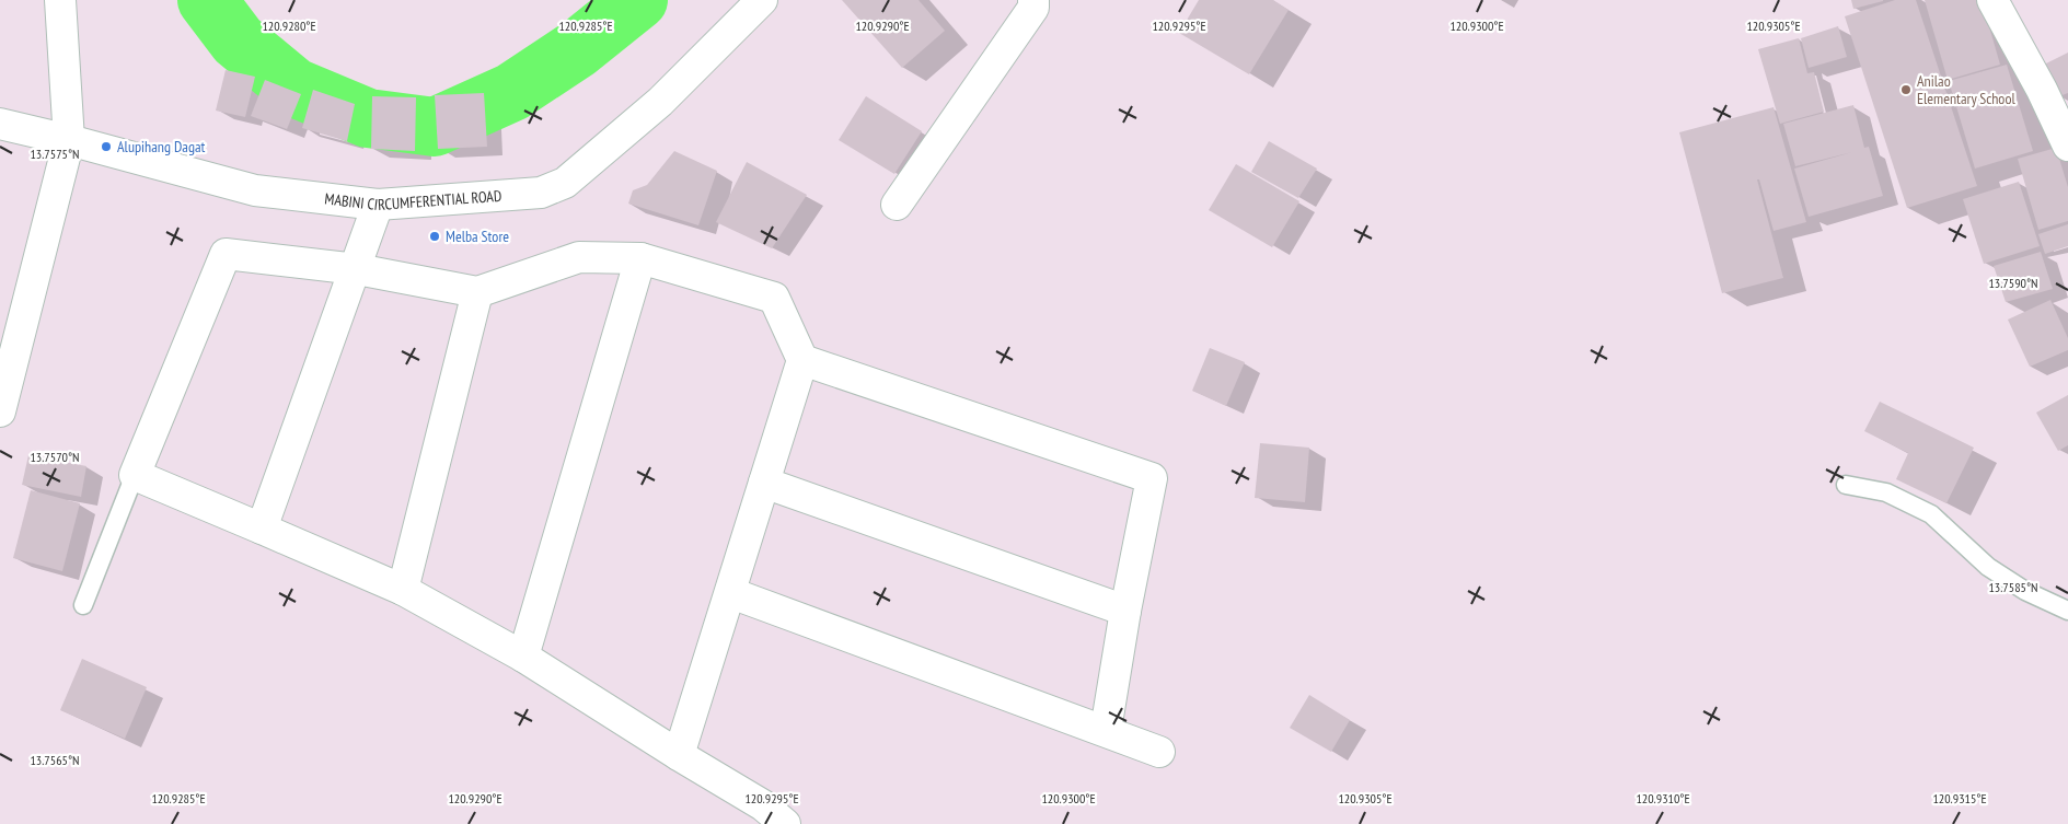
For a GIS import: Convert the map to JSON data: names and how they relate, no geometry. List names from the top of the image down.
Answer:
{
  "streets": {
    "street": ["MABINI CIRCUMFERENTIAL ROAD"]
  },
  "places": ["Anilao Elementary School", "Alupihang Dagat", "Melba Store"],
  "coordinates": [
    "120.9280°E",
    "120.9285°E",
    "120.9290°E",
    "120.9295°E",
    "120.9300°E",
    "120.9305°E",
    "13.7575°N",
    "13.7590°N",
    "13.7570°N",
    "13.7585°N",
    "13.7565°N",
    "120.9310°E",
    "120.9315°E"
  ]
}
